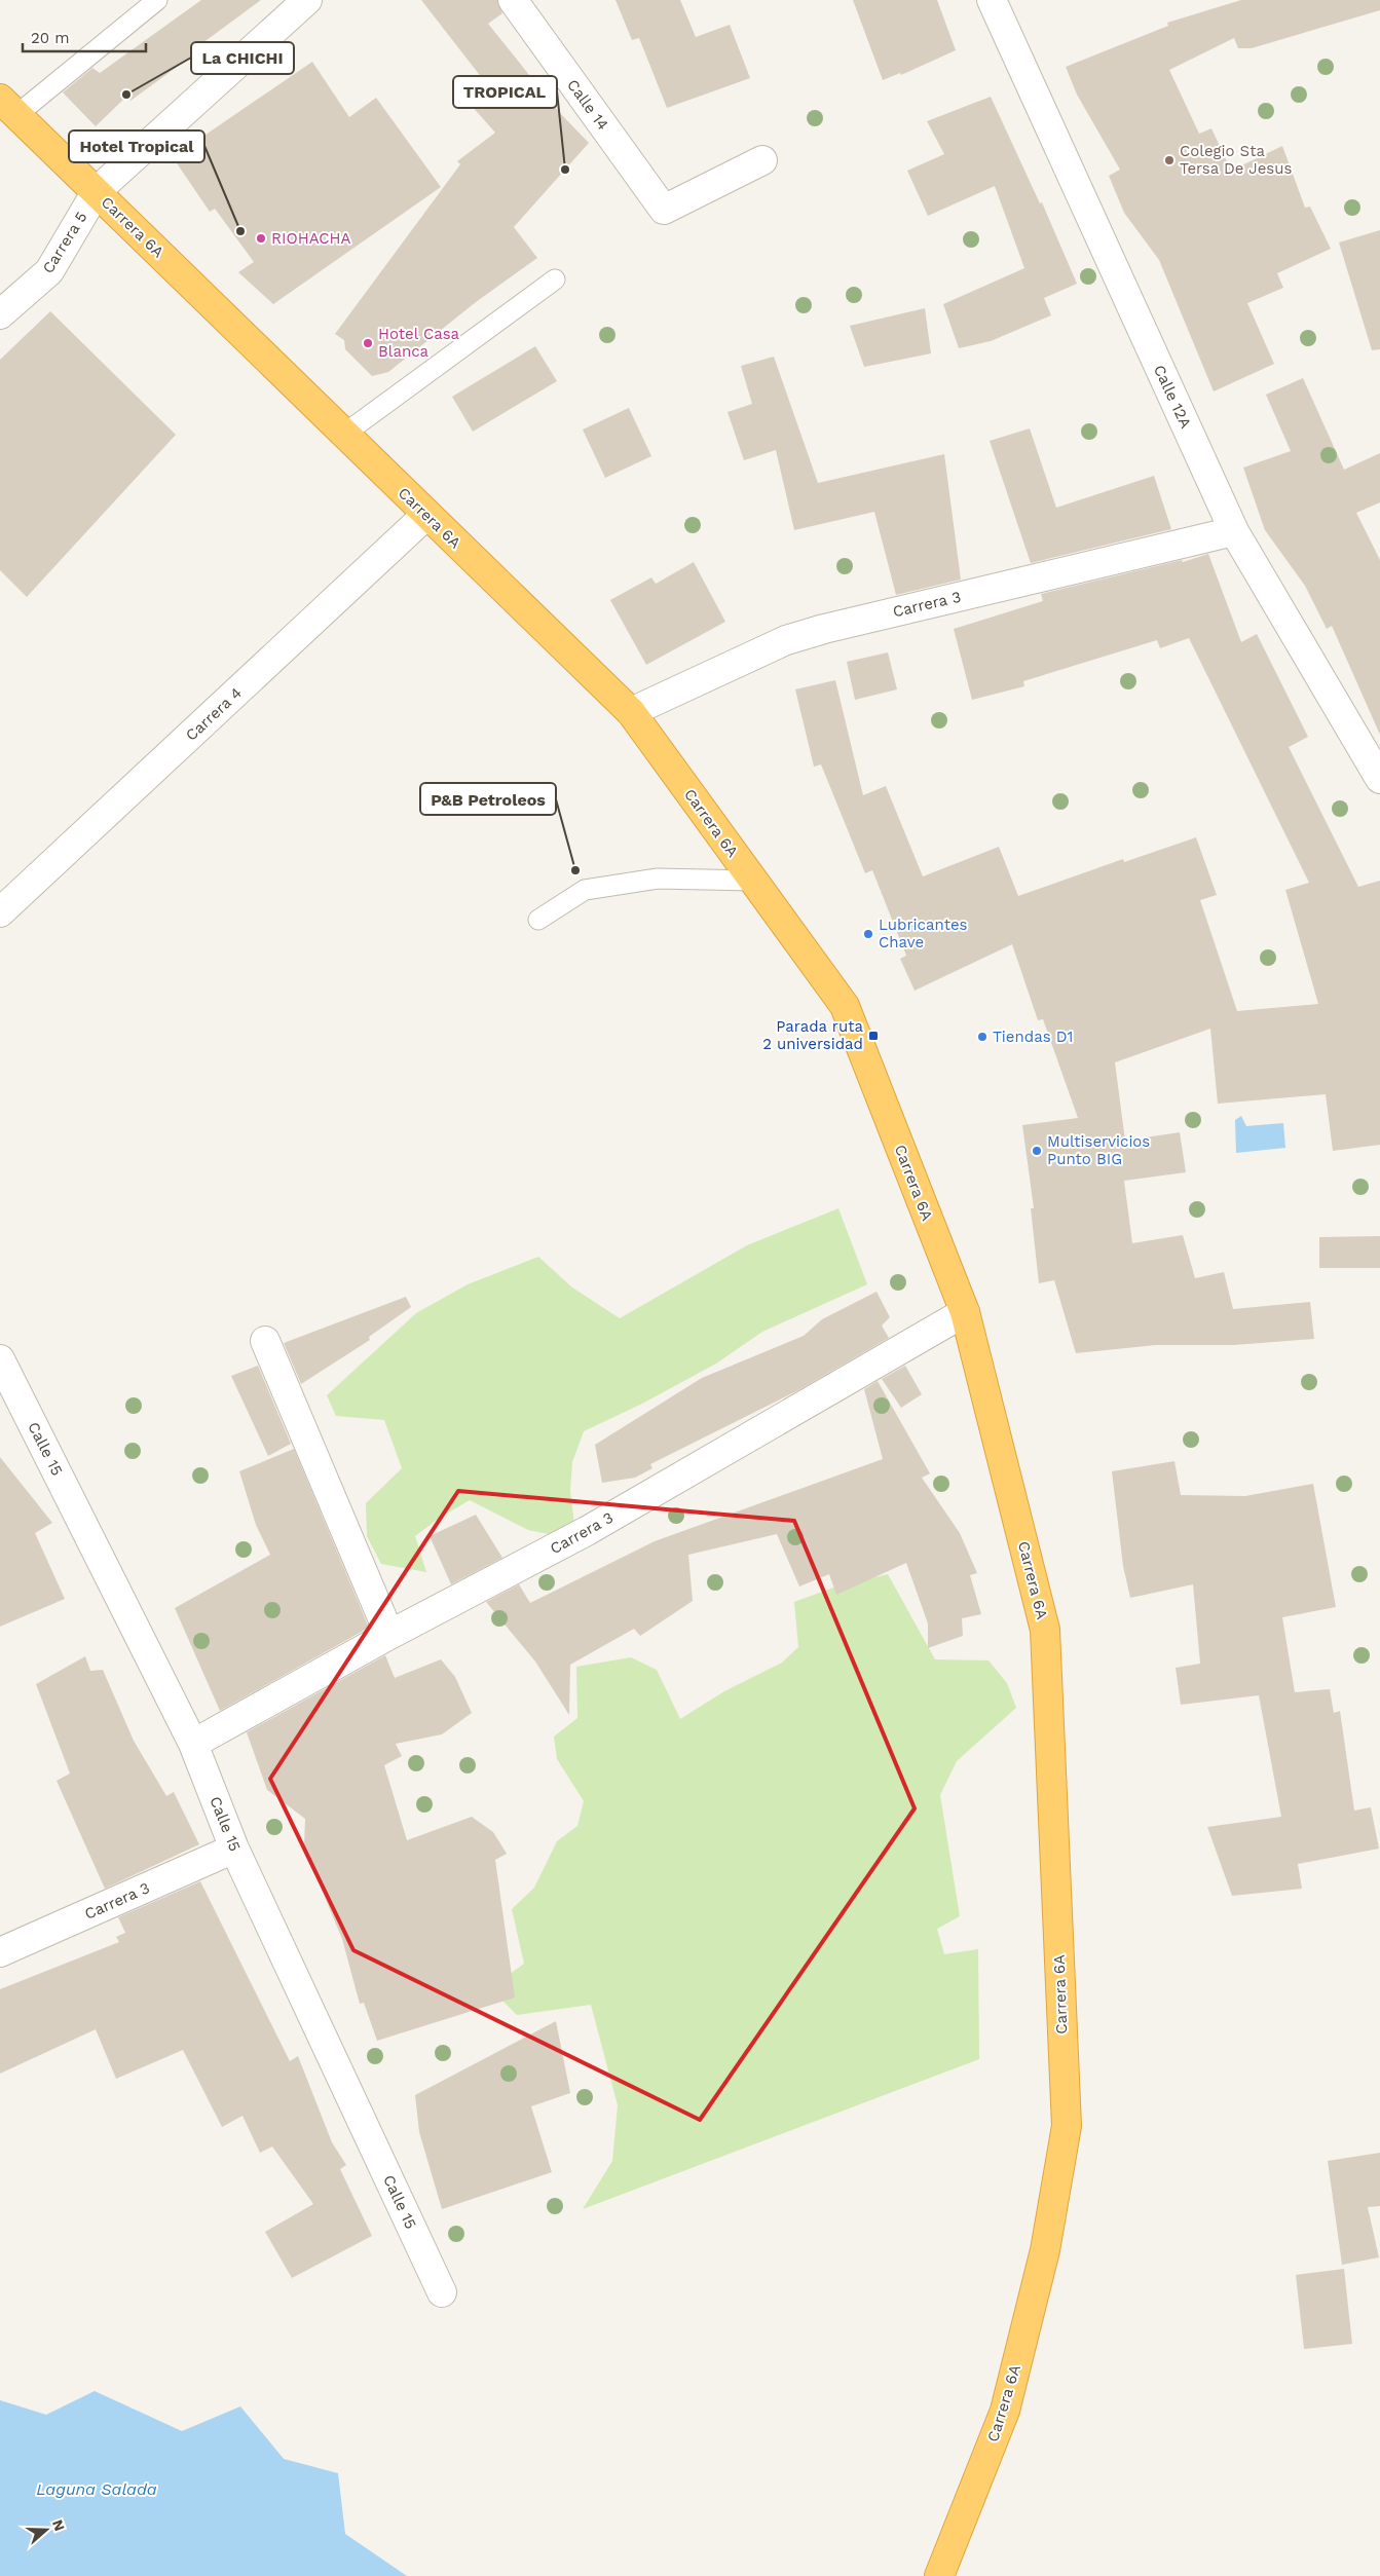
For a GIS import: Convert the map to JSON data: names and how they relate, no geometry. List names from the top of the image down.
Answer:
{
  "streets": {
    "highway": ["Carrera 6A"],
    "street": [
      "Calle 14",
      "Carrera 5",
      "Calle 12A",
      "Carrera 3",
      "Carrera 4",
      "Calle 15"
    ]
  },
  "crossings": [
    ["Carrera 6A", "Carrera 5"],
    ["Carrera 6A", "Carrera 3"],
    ["Carrera 6A", "Carrera 4"],
    ["Calle 12A", "Carrera 3"],
    ["Carrera 3", "Calle 15"]
  ],
  "water": ["Laguna Salada"],
  "places": {
    "other": [
      "La CHICHI",
      "Colegio Sta Tersa De Jesus",
      "TROPICAL",
      "Hotel Tropical",
      "RIOHACHA",
      "Hotel Casa Blanca",
      "P&B Petroleos",
      "Lubricantes Chave",
      "Tiendas D1",
      "Multiservicios Punto BIG"
    ],
    "transit": ["Parada ruta 2 universidad"]
  },
  "scale_bar": "20 m",
  "north": "right"
}
